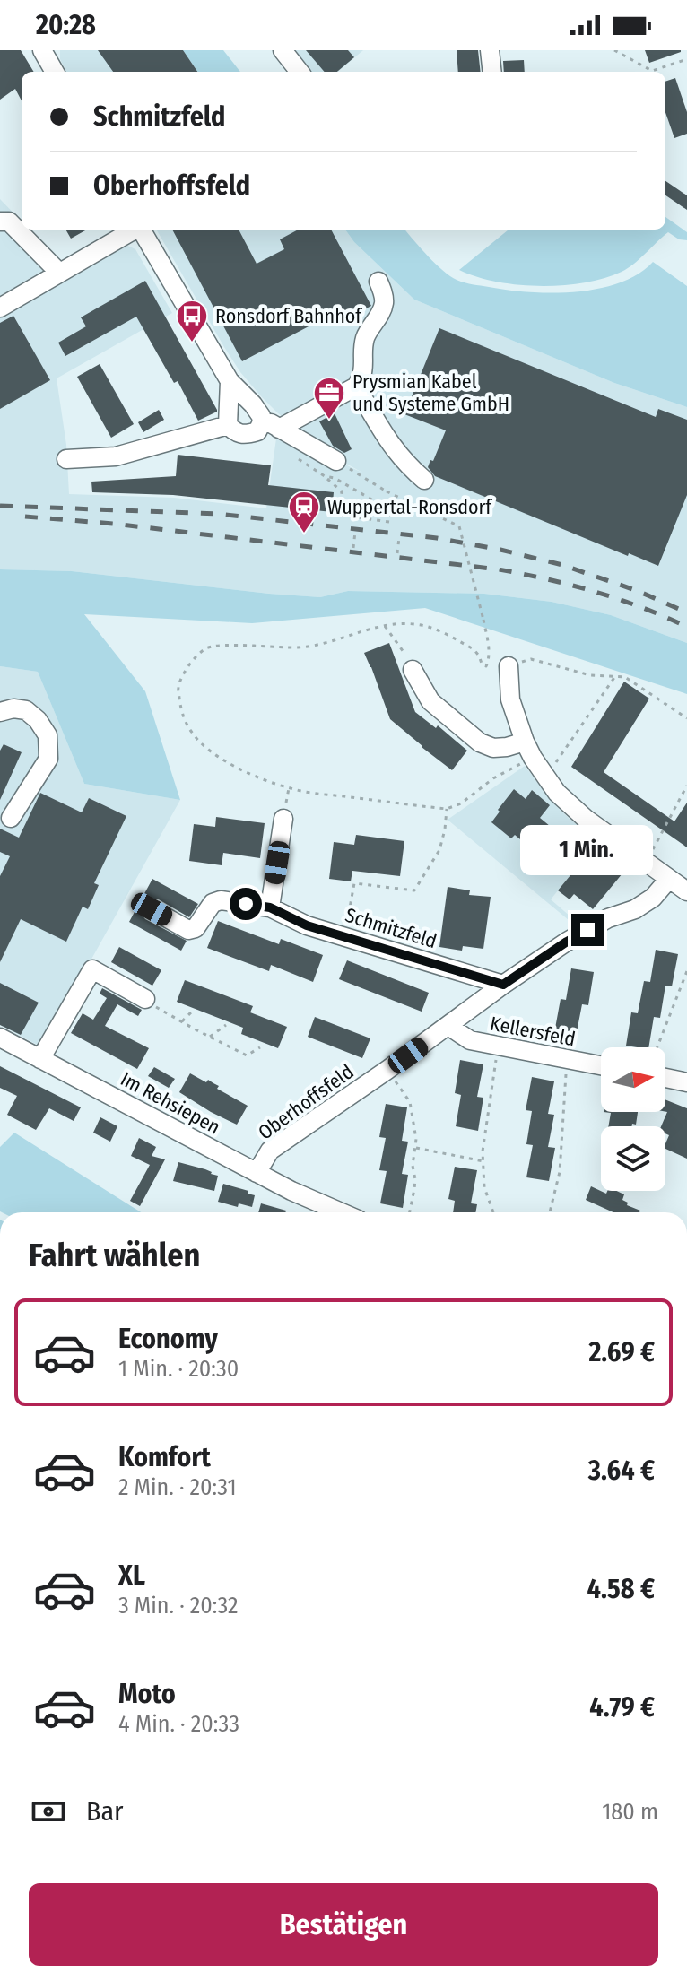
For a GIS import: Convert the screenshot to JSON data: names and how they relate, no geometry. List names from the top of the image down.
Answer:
{
  "streets": {
    "street": [
      "Schmitzfeld",
      "Kellersfeld",
      "Oberhoffsfeld",
      "Im Rehsiepen"
    ]
  },
  "crossings": [
    ["Schmitzfeld", "Oberhoffsfeld"],
    ["Kellersfeld", "Oberhoffsfeld"],
    ["Oberhoffsfeld", "Im Rehsiepen"]
  ],
  "places": {
    "bus stop": ["Ronsdorf Bahnhof"],
    "office": ["Prysmian Kabel und Systeme GmbH"],
    "station": ["Wuppertal-Ronsdorf"]
  },
  "north": "right",
  "page": {
    "status": "20:28",
    "banner": ["Schmitzfeld", "Oberhoffsfeld"],
    "bubble": "1 Min.",
    "heading": "Fahrt wählen",
    "list": [
      {
        "name": "Economy",
        "note": "1 Min. · 20:30",
        "value": "2.69 €"
      },
      {
        "name": "Komfort",
        "note": "2 Min. · 20:31",
        "value": "3.64 €"
      },
      {
        "name": "XL",
        "note": "3 Min. · 20:32",
        "value": "4.58 €"
      },
      {
        "name": "Moto",
        "note": "4 Min. · 20:33",
        "value": "4.79 €"
      }
    ],
    "pay": ["Bar", "180 m"],
    "buttons": "Bestätigen"
  }
}
